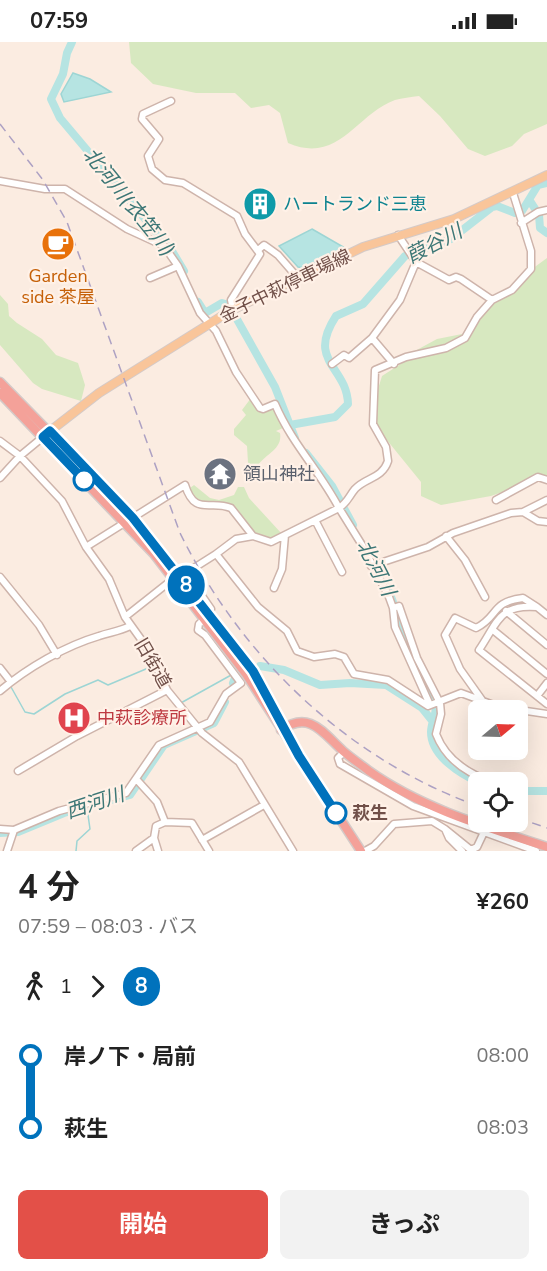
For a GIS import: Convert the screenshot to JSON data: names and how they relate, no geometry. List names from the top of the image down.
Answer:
{
  "streets": {
    "main road": ["金子中萩停車場線"],
    "street": ["旧街道"]
  },
  "water": [
    "北河川(衣笠川)",
    "葭谷川",
    "北河川",
    "西河川"
  ],
  "places": {
    "building": ["ハートランド三恵"],
    "cafe": ["Garden side 茶屋"],
    "temple": ["領山神社"],
    "hospital": ["中萩診療所"],
    "other": ["萩生"]
  },
  "lines": ["bus line 8"],
  "north": "right",
  "page": {
    "status": "07:59",
    "on_map": "8",
    "heading": ["4 分", "07:59 – 08:03 · バス", "¥260"],
    "legs": ["1", "8"],
    "list": [
      {
        "name": "岸ノ下・局前",
        "value": "08:00"
      },
      {
        "name": "萩生",
        "value": "08:03"
      }
    ],
    "buttons": ["開始", "きっぷ"]
  }
}
